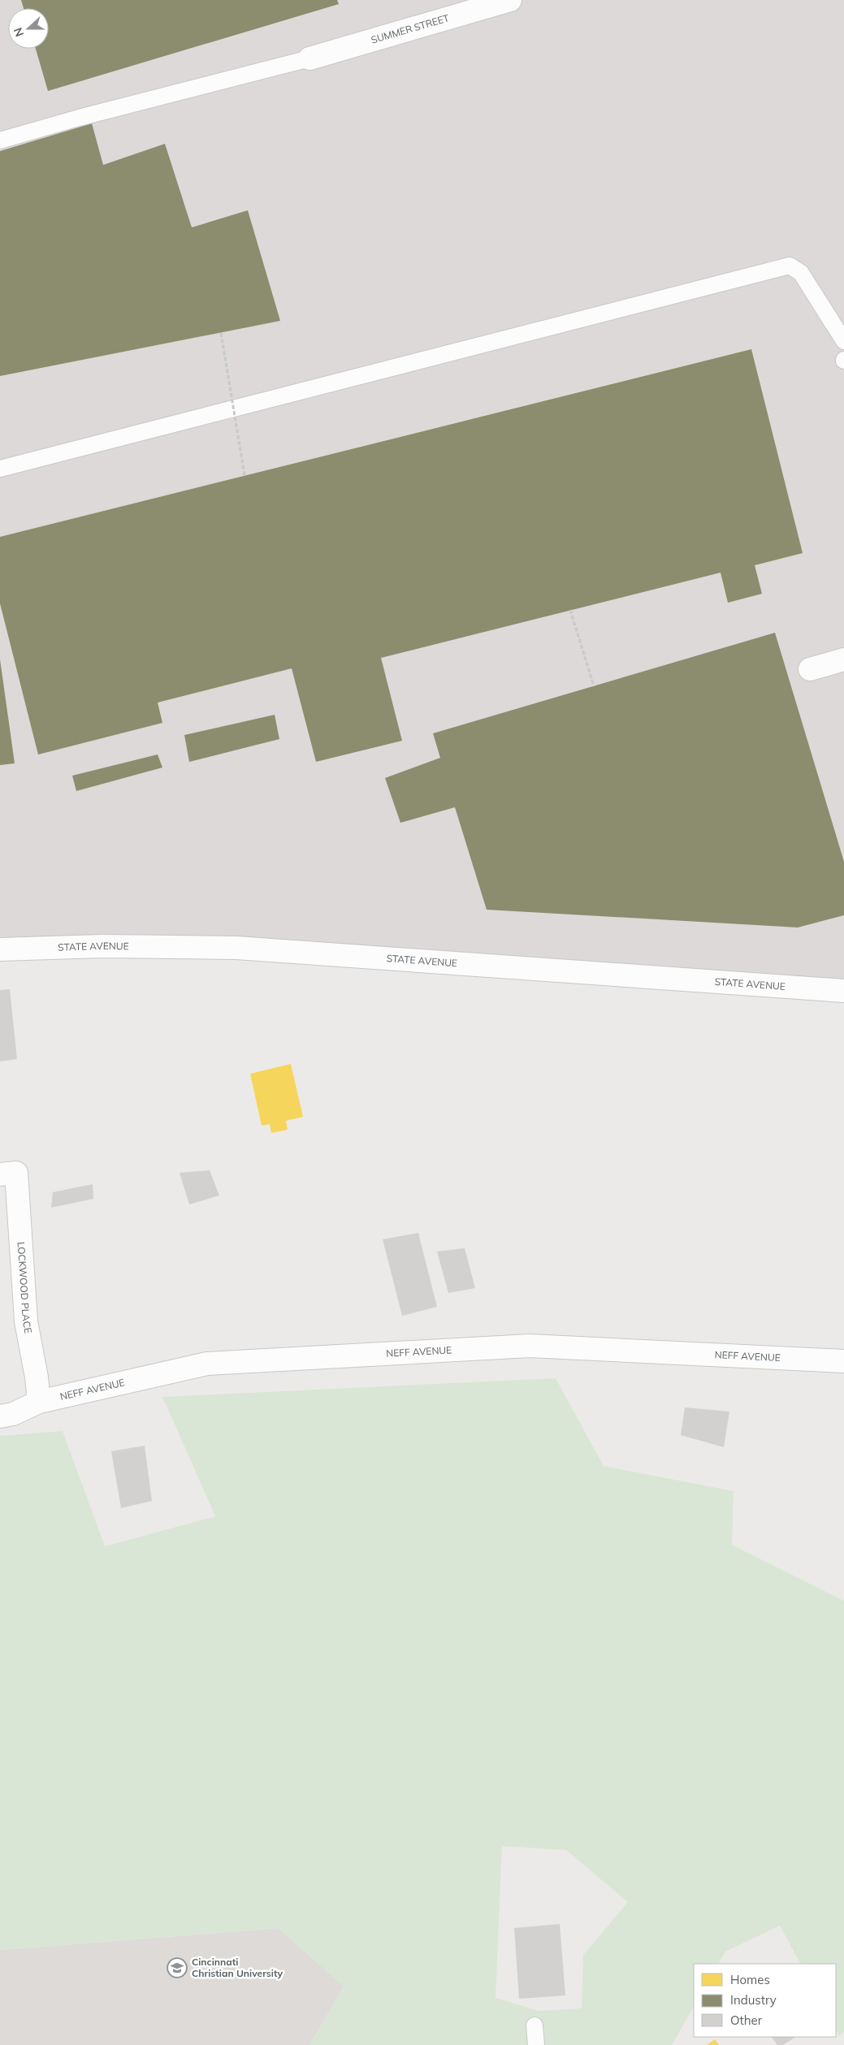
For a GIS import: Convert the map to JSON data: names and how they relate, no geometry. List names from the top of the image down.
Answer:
{
  "streets": {
    "street": [
      "SUMMER STREET",
      "STATE AVENUE",
      "LOCKWOOD PLACE",
      "NEFF AVENUE"
    ]
  },
  "crossings": [
    ["LOCKWOOD PLACE", "NEFF AVENUE"]
  ],
  "places": {
    "school or university": ["Cincinnati Christian University"]
  },
  "legend": ["Homes", "Industry", "Other"],
  "north": "left"
}
